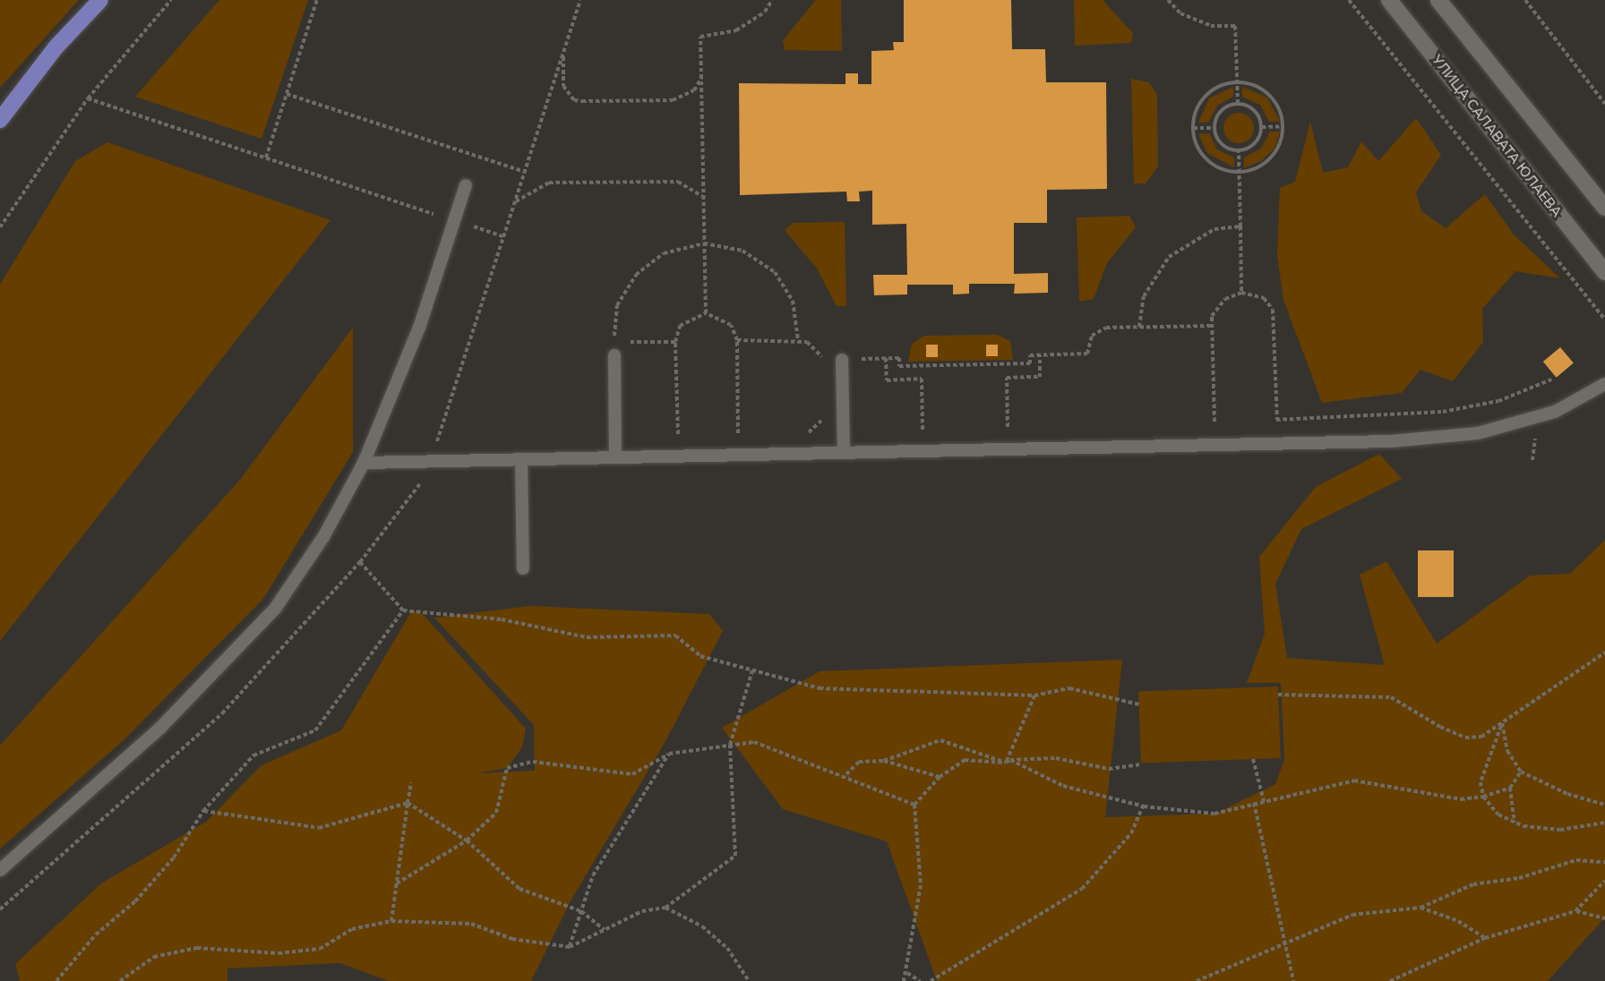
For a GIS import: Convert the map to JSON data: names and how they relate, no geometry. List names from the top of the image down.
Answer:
{
  "streets": {
    "main road": ["УЛИЦА САЛАВАТА ЮЛАЕВА"]
  }
}
